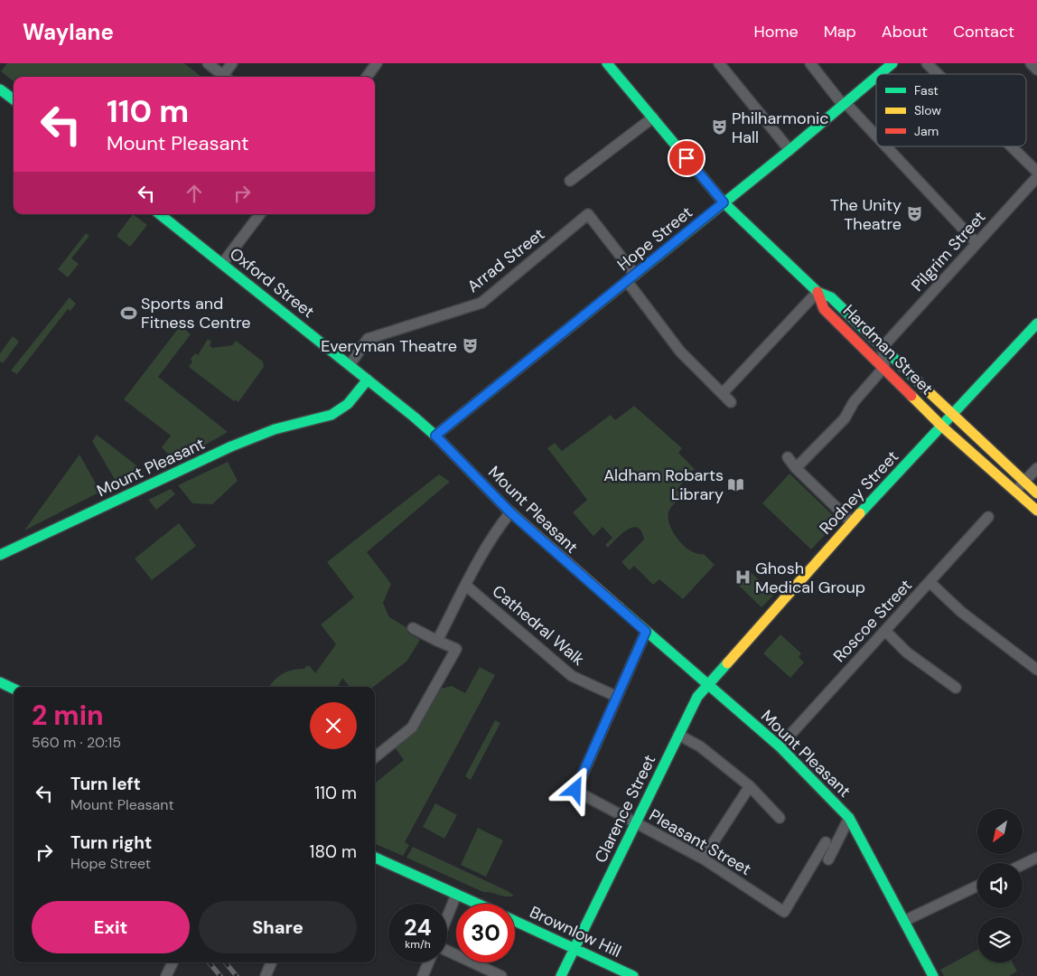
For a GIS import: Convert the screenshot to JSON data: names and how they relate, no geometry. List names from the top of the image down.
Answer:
{
  "streets": {
    "street": [
      "Hope Street",
      "Pilgrim Street",
      "Arrad Street",
      "Oxford Street",
      "Hardman Street",
      "Mount Pleasant",
      "Rodney Street",
      "Roscoe Street",
      "Cathedral Walk",
      "Clarence Street",
      "Pleasant Street",
      "Brownlow Hill"
    ]
  },
  "crossings": [
    ["Hope Street", "Arrad Street"],
    ["Hope Street", "Hardman Street"],
    ["Hope Street", "Mount Pleasant"],
    ["Pilgrim Street", "Hardman Street"],
    ["Arrad Street", "Oxford Street"],
    ["Oxford Street", "Mount Pleasant"],
    ["Hardman Street", "Rodney Street"],
    ["Mount Pleasant", "Rodney Street"],
    ["Mount Pleasant", "Roscoe Street"],
    ["Mount Pleasant", "Clarence Street"],
    ["Rodney Street", "Clarence Street"],
    ["Cathedral Walk", "Pleasant Street"],
    ["Clarence Street", "Pleasant Street"],
    ["Clarence Street", "Brownlow Hill"]
  ],
  "places": {
    "theatre": ["Philharmonic Hall", "The Unity Theatre", "Everyman Theatre"],
    "sports": ["Sports and Fitness Centre"],
    "library": ["Aldham Robarts Library"],
    "hospital": ["Ghosh Medical Group"]
  },
  "legend": ["Fast", "Slow", "Jam"],
  "north": "bottom left",
  "page": {
    "header": "Waylane",
    "nav": [
      "Home",
      "Map",
      "About",
      "Contact"
    ],
    "turn": ["110 m", "Mount Pleasant"],
    "heading": ["2 min", "560 m · 20:15"],
    "list": [
      {
        "name": "Turn left",
        "note": "Mount Pleasant",
        "value": "110 m"
      },
      {
        "name": "Turn right",
        "note": "Hope Street",
        "value": "180 m"
      }
    ],
    "buttons": ["Exit", "Share"],
    "speed": "24 km/h",
    "limit": "30"
  }
}
